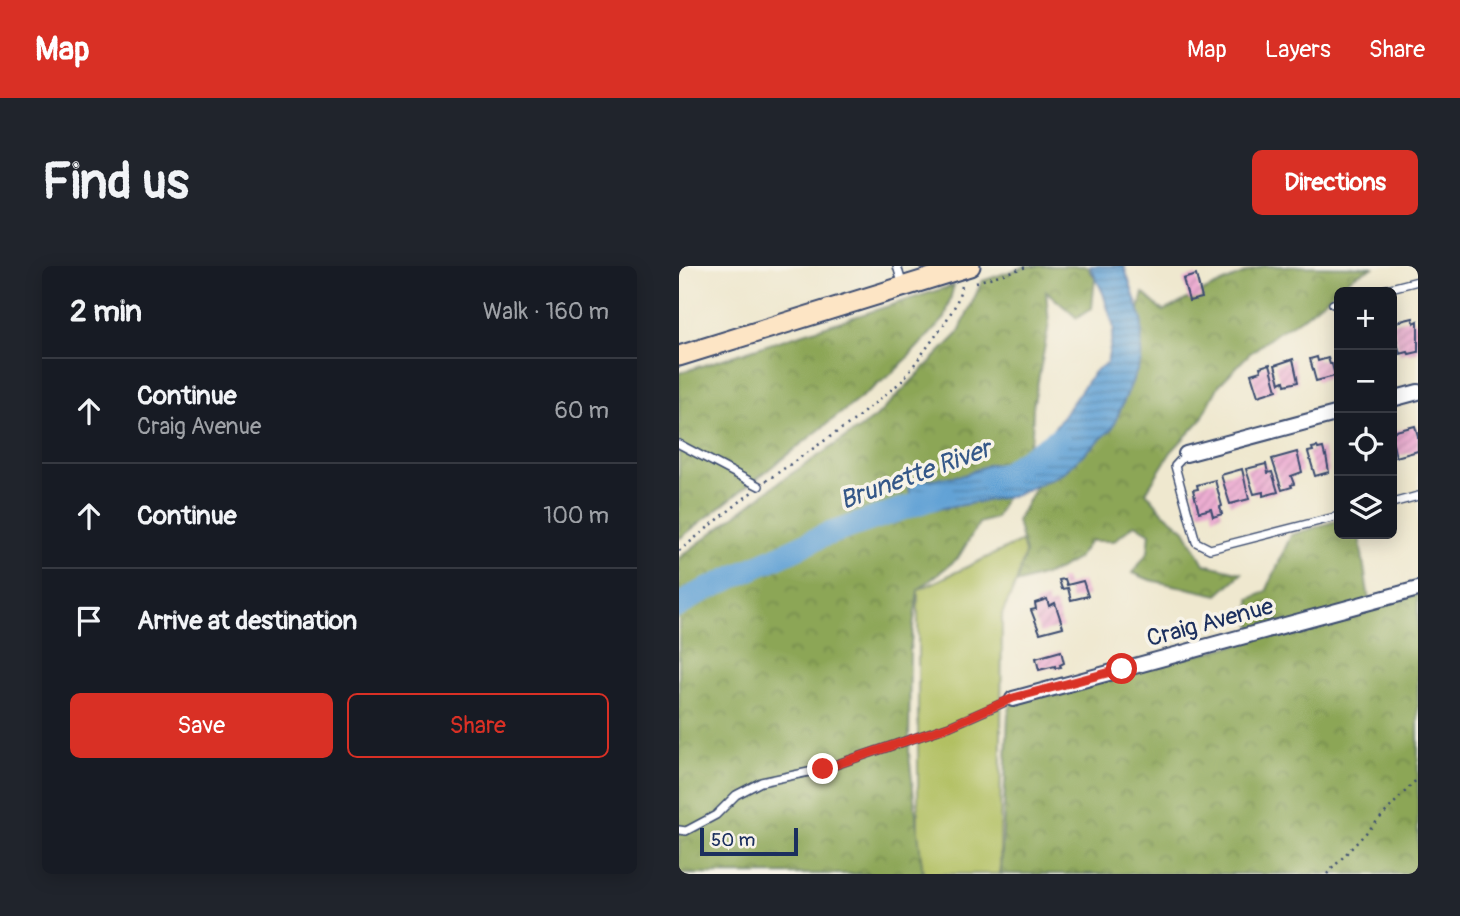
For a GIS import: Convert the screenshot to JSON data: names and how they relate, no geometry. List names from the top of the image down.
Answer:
{
  "streets": {
    "street": ["Craig Avenue"]
  },
  "water": ["Brunette River"],
  "scale_bar": "50 m",
  "page": {
    "header": "Map",
    "nav": ["Map", "Layers", "Share"],
    "buttons": [
      "Directions",
      ["Save", "Share"]
    ],
    "title": "Find us",
    "heading": ["2 min", "Walk · 160 m"],
    "map_buttons": ["+", "−"],
    "list": [
      ["Continue", "Craig Avenue", "60 m"],
      ["Continue", "100 m"],
      "Arrive at destination"
    ],
    "scale": "50 m"
  }
}
